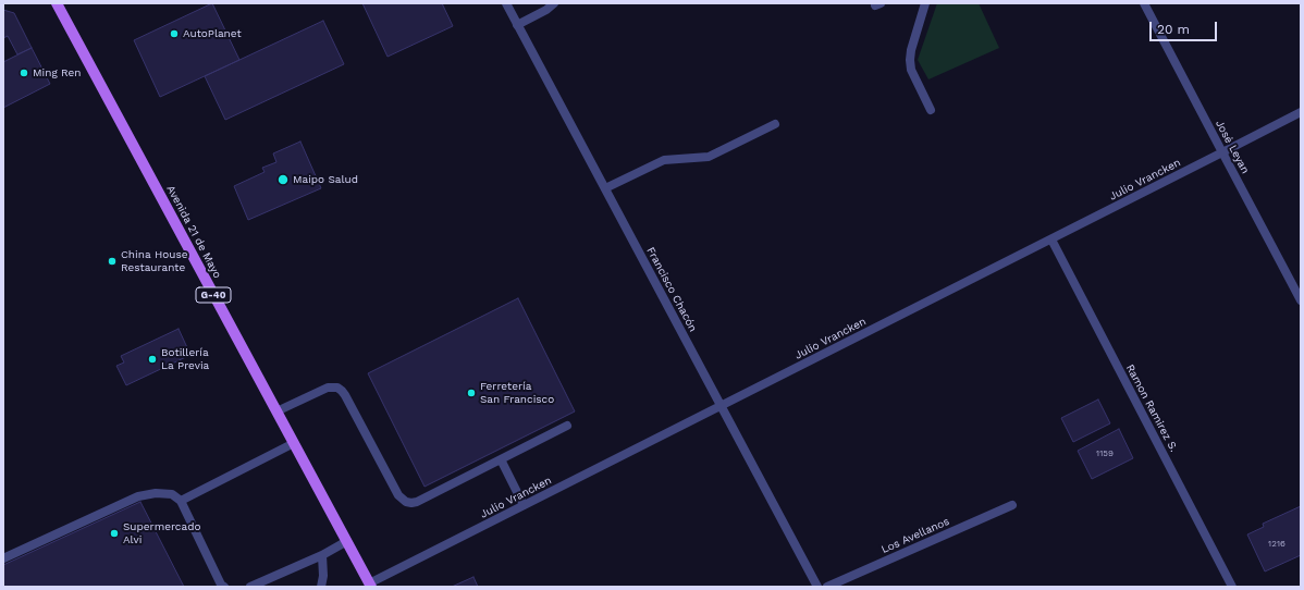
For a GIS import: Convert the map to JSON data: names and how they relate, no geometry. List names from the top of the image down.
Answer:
{
  "streets": {
    "main road": ["Avenida 21 de Mayo", "G-40"],
    "street": [
      "José Leyan",
      "Julio Vrancken",
      "Francisco Chacón",
      "Ramon Ramirez S.",
      "Los Avellanos"
    ]
  },
  "crossings": [
    ["José Leyan", "Julio Vrancken"],
    ["Julio Vrancken", "Avenida 21 de Mayo"],
    ["Julio Vrancken", "Francisco Chacón"],
    ["Julio Vrancken", "Ramon Ramirez S."]
  ],
  "places": [
    "AutoPlanet",
    "Ming Ren",
    "Maipo Salud",
    "China House Restaurante",
    "Botillería La Previa",
    "Ferretería San Francisco",
    "Supermercado Alvi"
  ],
  "house_numbers": ["1159", "1216"],
  "scale_bar": "20 m"
}
